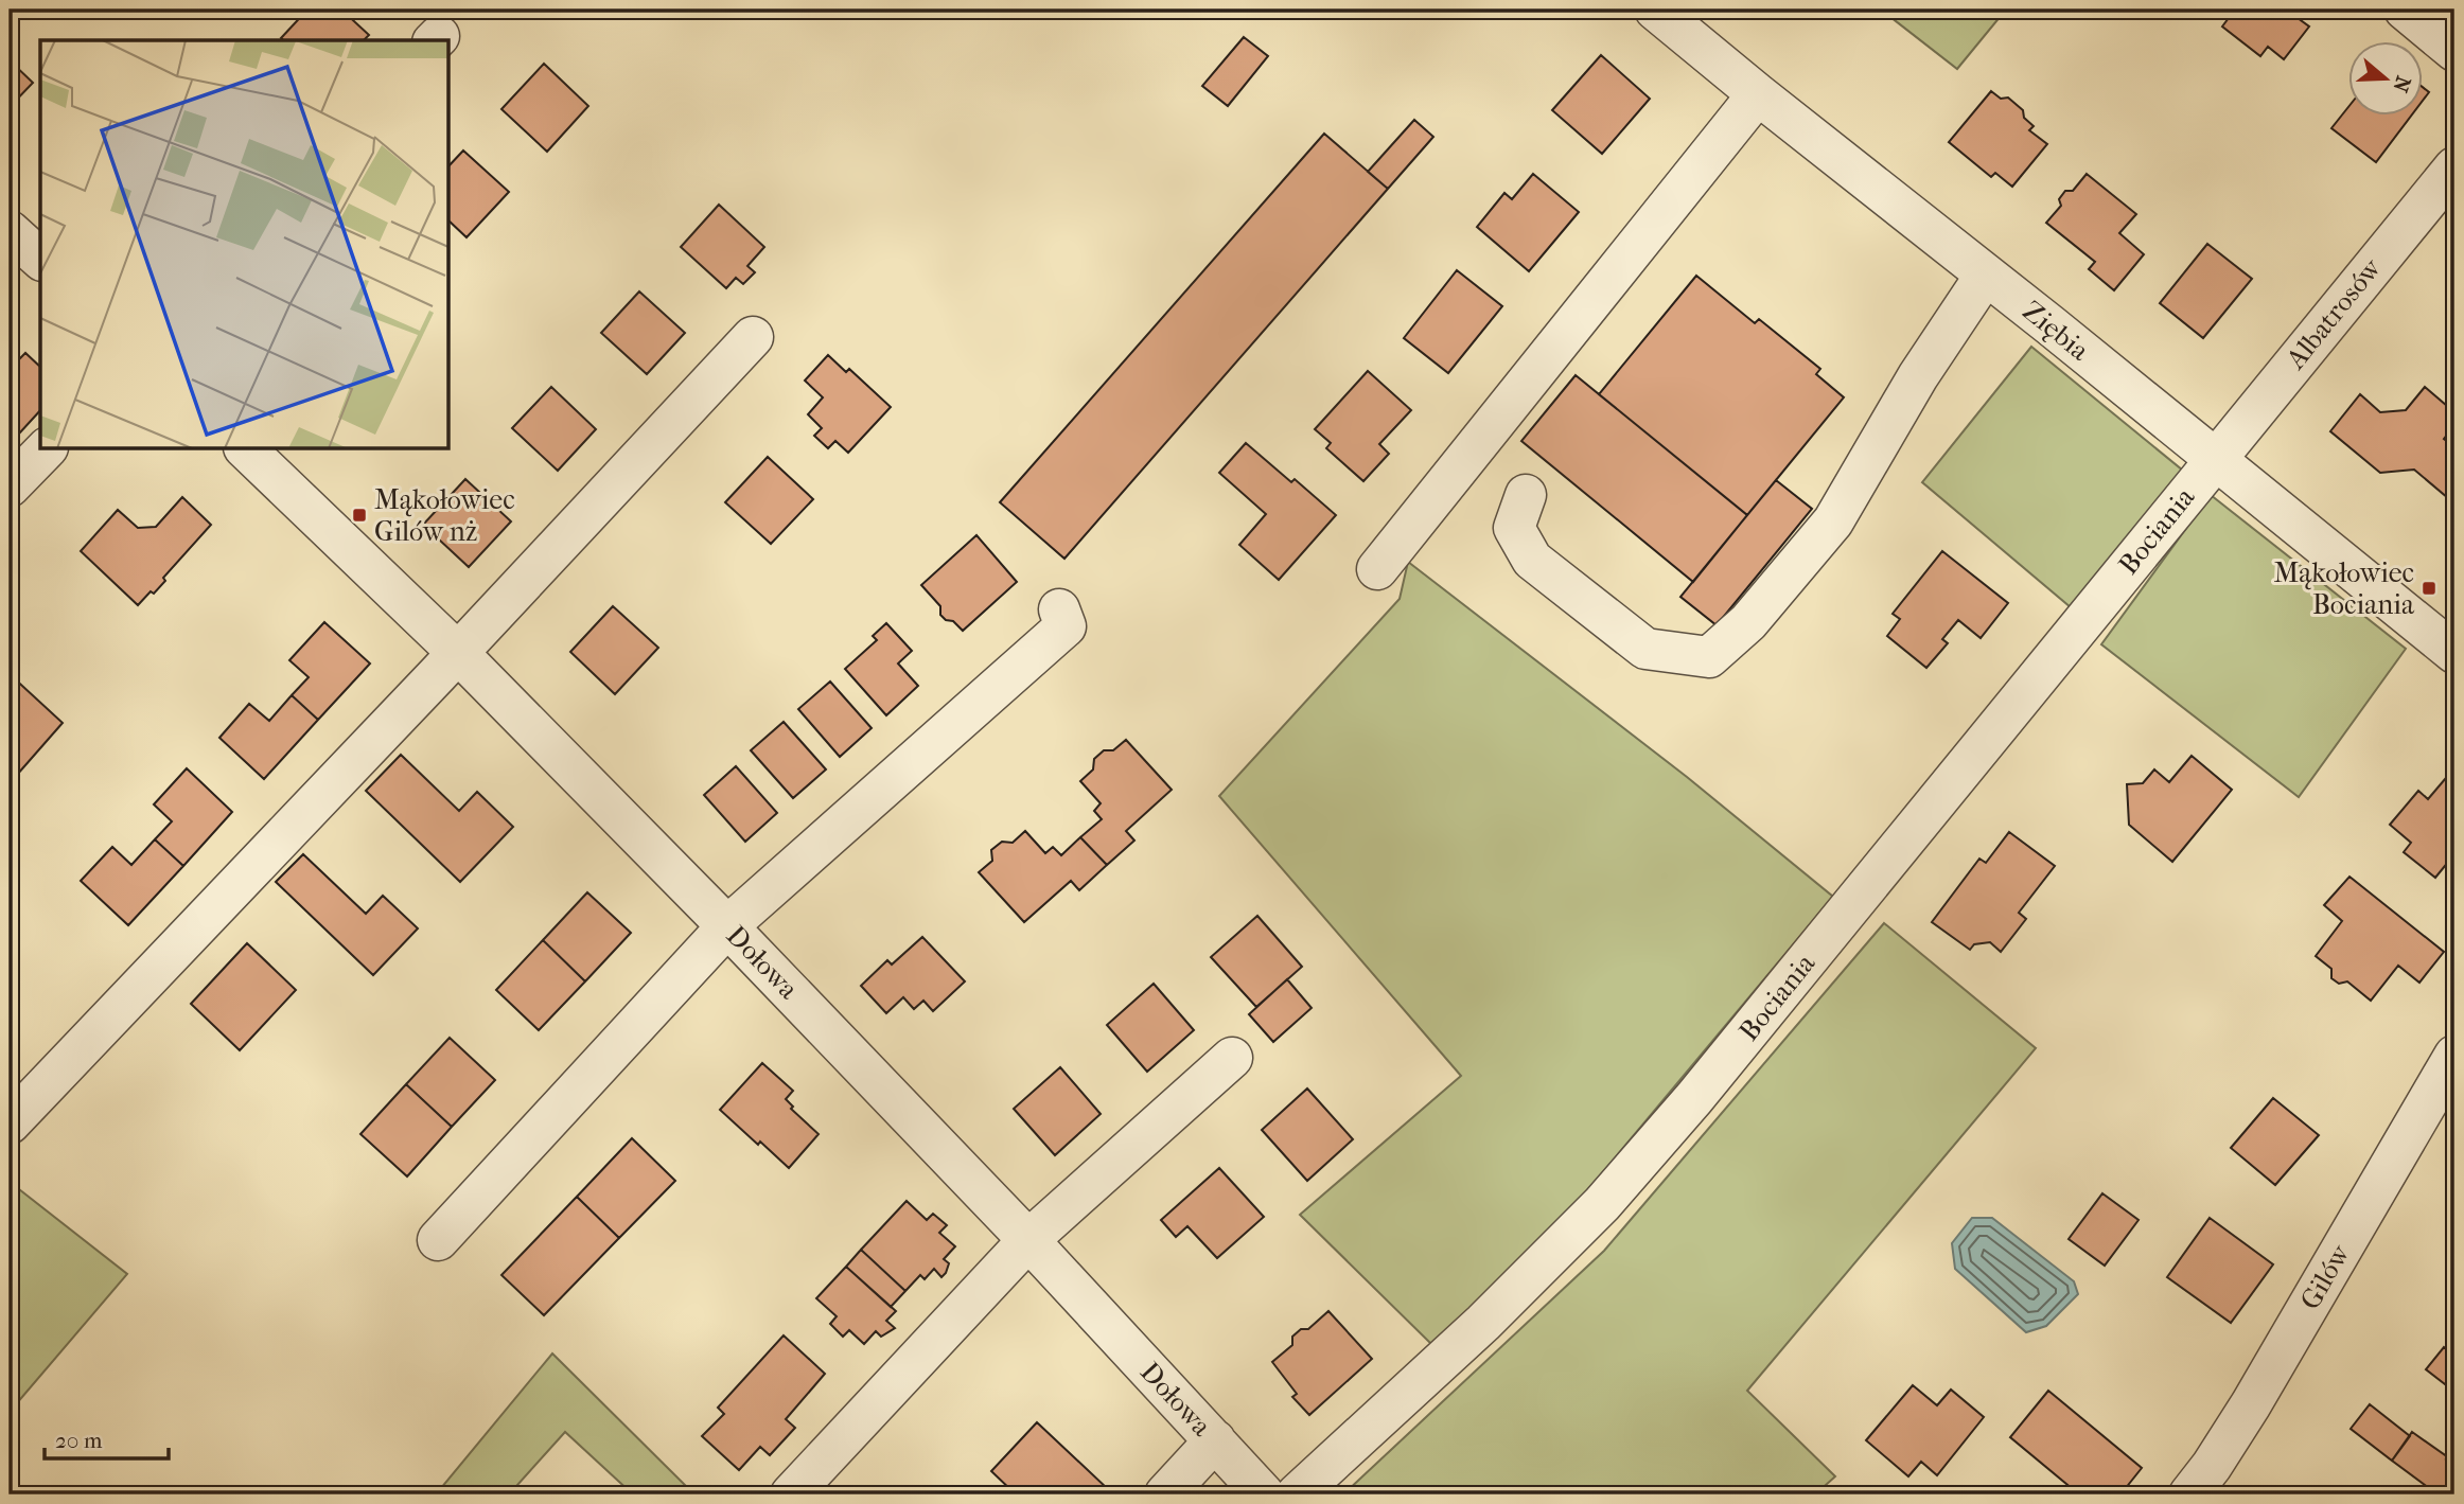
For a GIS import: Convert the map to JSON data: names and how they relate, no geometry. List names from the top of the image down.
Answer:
{
  "streets": {
    "street": [
      "Albatrosów",
      "Ziębia",
      "Bociania",
      "Dołowa",
      "Gilów"
    ]
  },
  "crossings": [
    ["Albatrosów", "Ziębia"],
    ["Albatrosów", "Bociania"],
    ["Ziębia", "Bociania"]
  ],
  "places": {
    "transit": ["Mąkołowiec Gilów nż", "Mąkołowiec Bociania"]
  },
  "scale_bar": "20 m",
  "north": "right"
}
